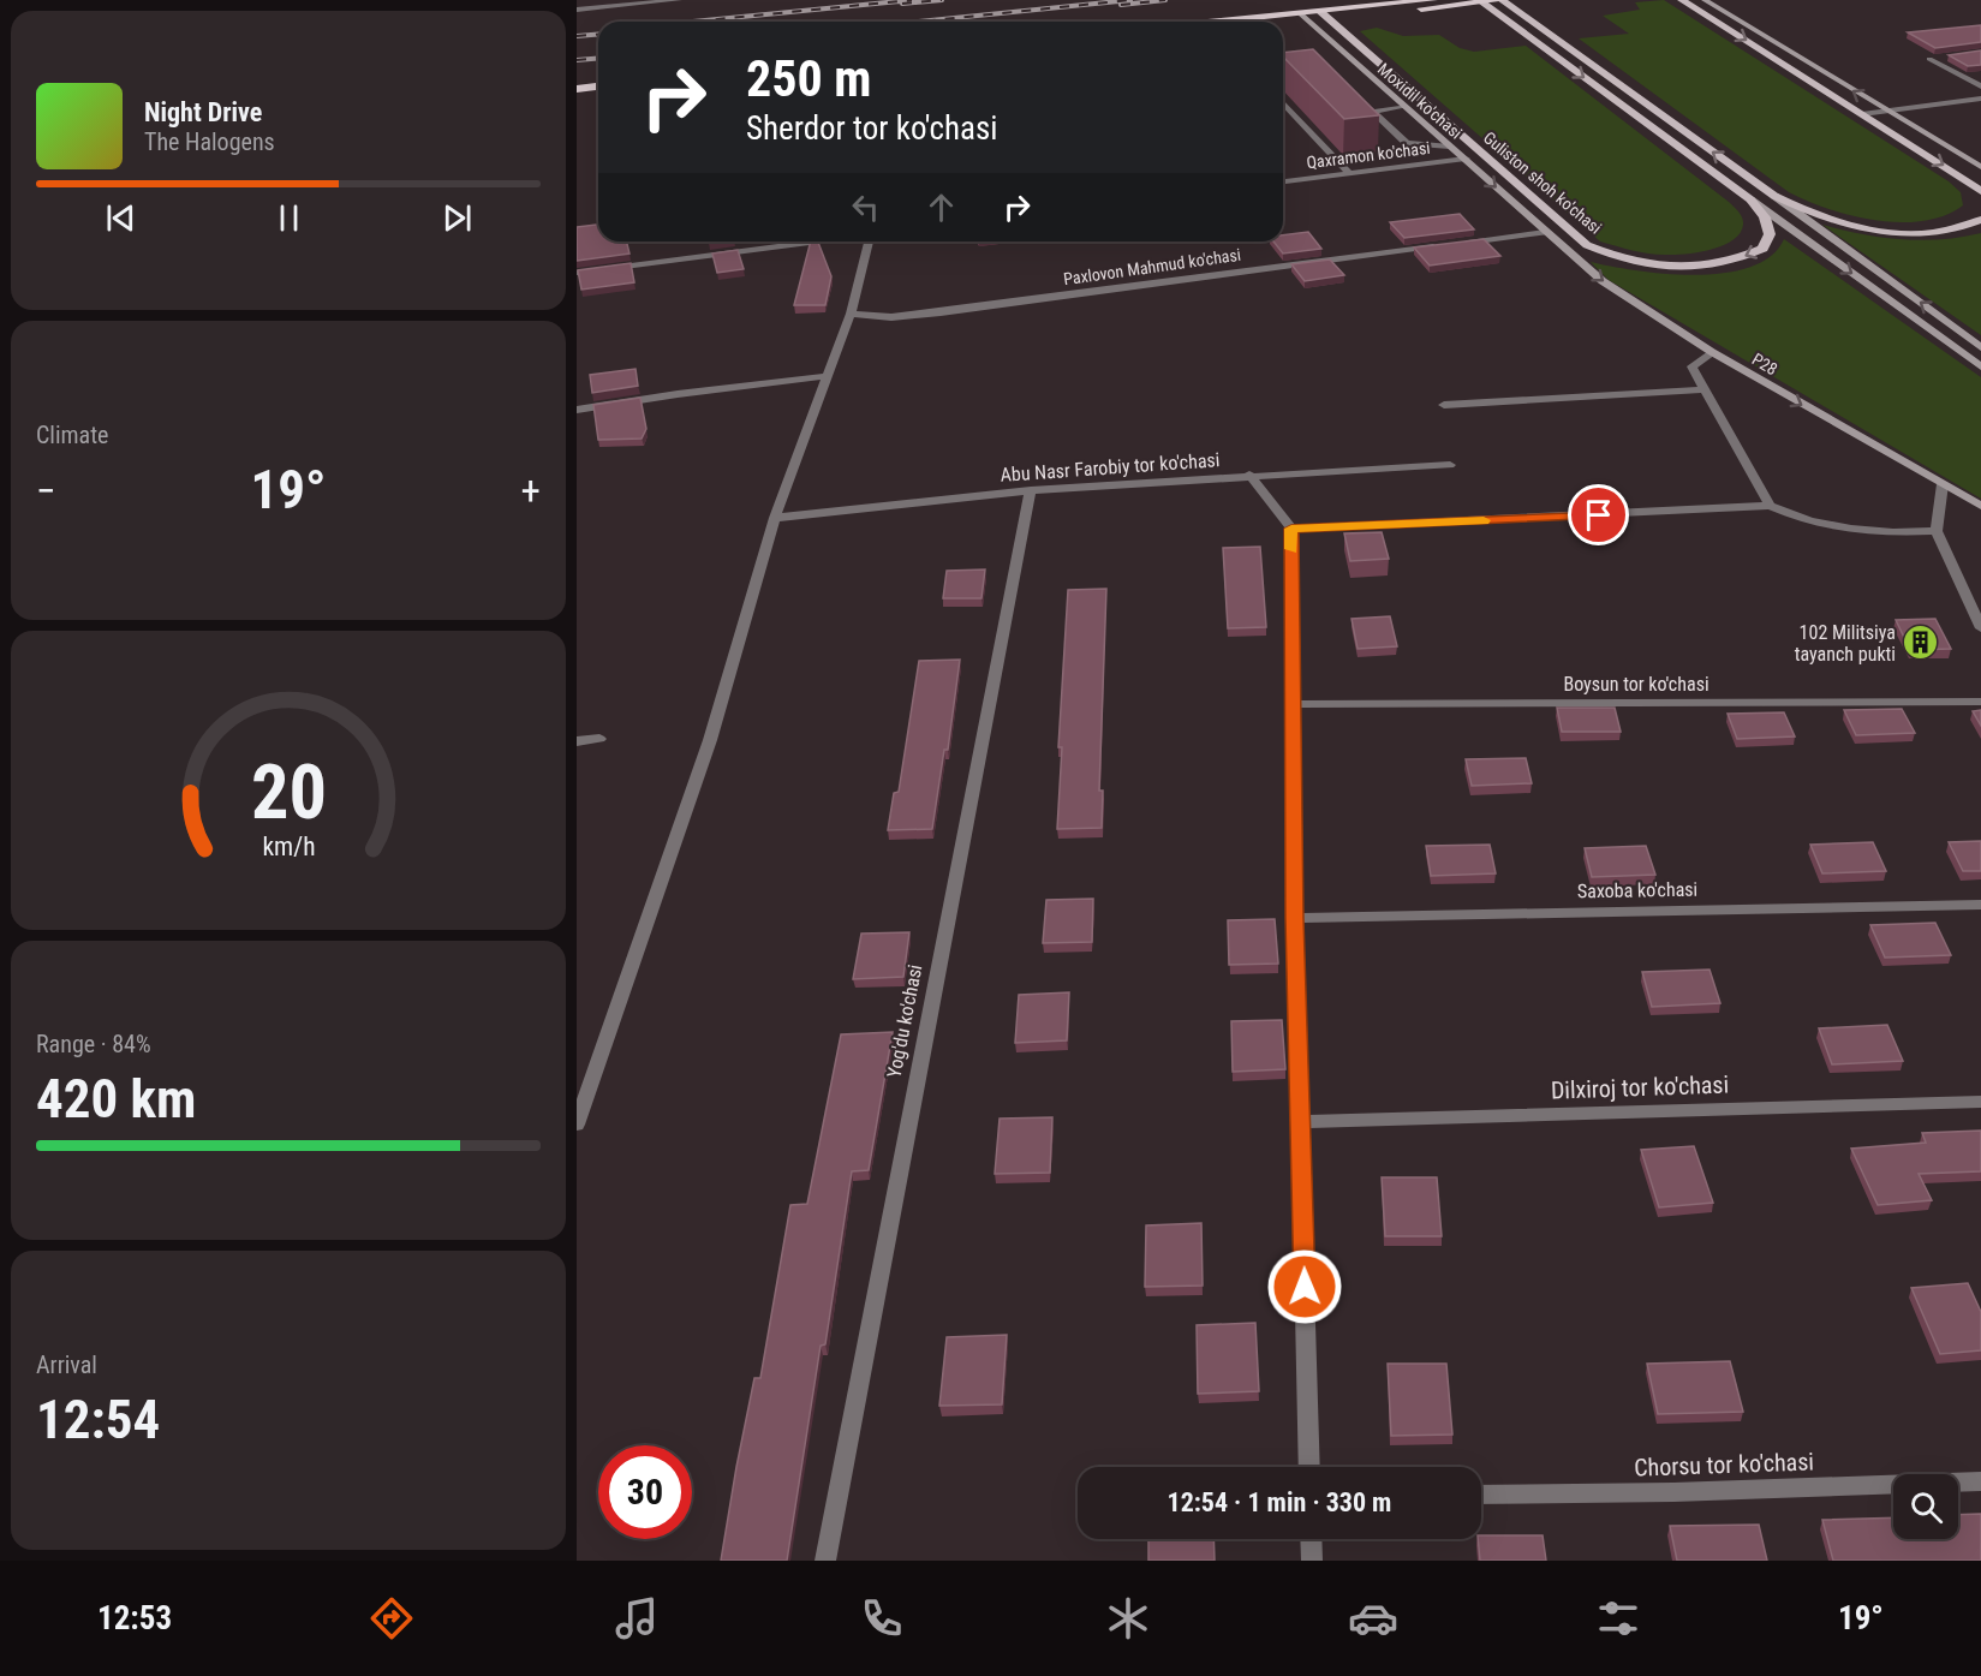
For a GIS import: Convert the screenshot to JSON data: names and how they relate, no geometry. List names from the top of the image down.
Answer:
{
  "streets": {
    "main road": ["Moxidil ko'chasi", "Guliston shoh ko'chasi", "Р28"],
    "street": [
      "Qaxramon ko'chasi",
      "Paxlovon Mahmud ko'chasi",
      "Abu Nasr Farobiy tor ko'chasi",
      "Boysun tor ko'chasi",
      "Saxoba ko'chasi",
      "Yog'du ko'chasi",
      "Dilxiroj tor ko'chasi",
      "Chorsu tor ko'chasi"
    ]
  },
  "crossings": [
    ["Moxidil ko'chasi", "Qaxramon ko'chasi"],
    ["Moxidil ko'chasi", "Р28"],
    ["Abu Nasr Farobiy tor ko'chasi", "Yog'du ko'chasi"]
  ],
  "one_way": ["Р28"],
  "places": {
    "building": ["102 Militsiya tayanch pukti"]
  },
  "page": {
    "turn": ["250 m", "Sherdor tor ko'chasi"],
    "song": ["Night Drive", "The Halogens"],
    "tile": [
      "Climate",
      ["Range · 84%", "420 km"],
      ["Arrival", "12:54"]
    ],
    "heat": ["−", "19°", "+"],
    "limit": "30",
    "trip": "12:54 · 1 min · 330 m",
    "tabs": ["12:53", "19°"],
    "gauge": ["20", "km/h"]
  }
}
